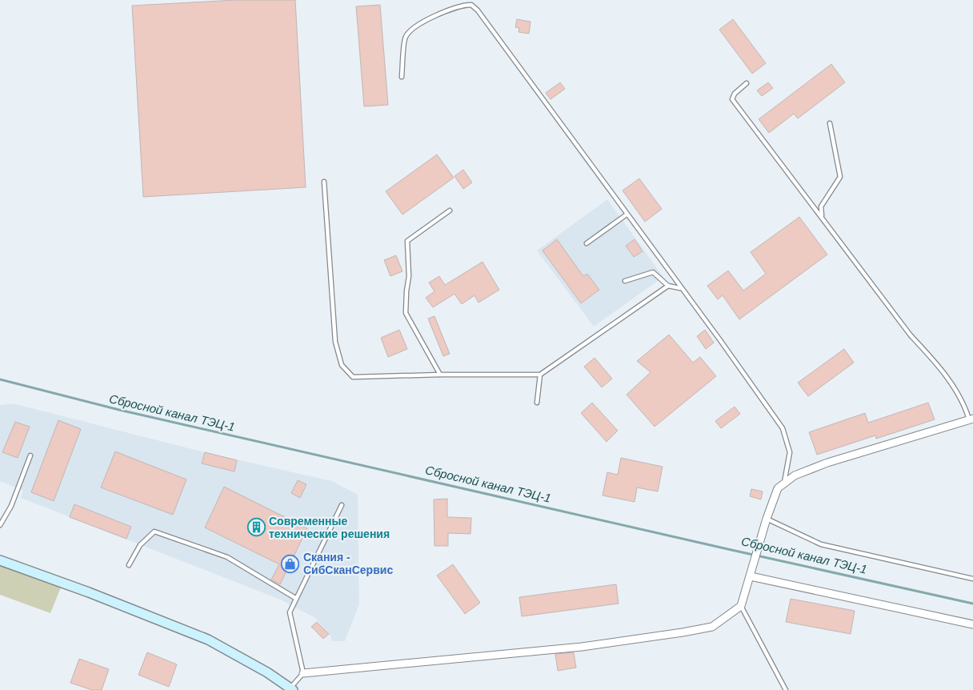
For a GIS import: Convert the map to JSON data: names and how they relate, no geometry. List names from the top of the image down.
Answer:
{
  "water": ["Сбросной канал ТЭЦ-1"],
  "places": {
    "building": ["Современные технические решения"],
    "shop": ["Скания - СибСканСервис"]
  }
}
